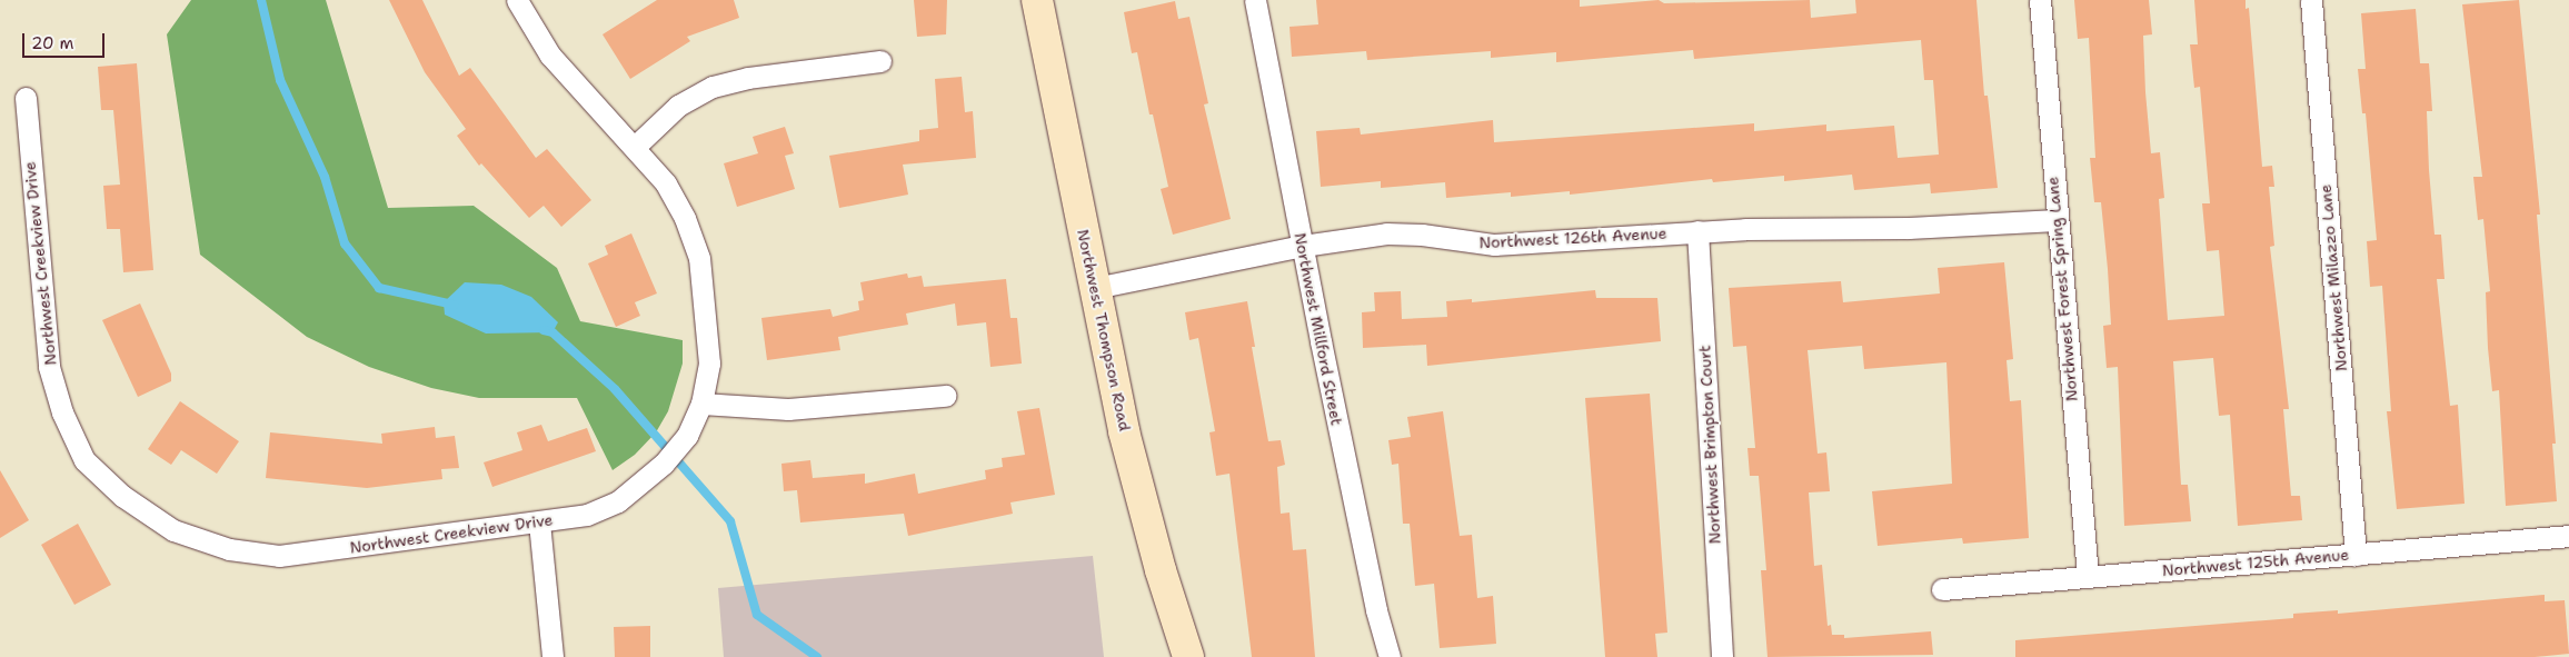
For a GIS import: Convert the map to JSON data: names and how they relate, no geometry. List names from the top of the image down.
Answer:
{
  "streets": {
    "street": [
      "Northwest 126th Avenue",
      "Northwest Creekview Drive",
      "Northwest Milazzo Lane",
      "Northwest Forest Spring Lane",
      "Northwest Millford Street",
      "Northwest Thompson Road",
      "Northwest Brimpton Court",
      "Northwest 125th Avenue"
    ]
  },
  "crossings": [
    ["Northwest 126th Avenue", "Northwest Forest Spring Lane"],
    ["Northwest 126th Avenue", "Northwest Millford Street"],
    ["Northwest 126th Avenue", "Northwest Thompson Road"],
    ["Northwest 126th Avenue", "Northwest Brimpton Court"],
    ["Northwest Milazzo Lane", "Northwest 125th Avenue"],
    ["Northwest Forest Spring Lane", "Northwest 125th Avenue"]
  ],
  "scale_bar": "20 m"
}
